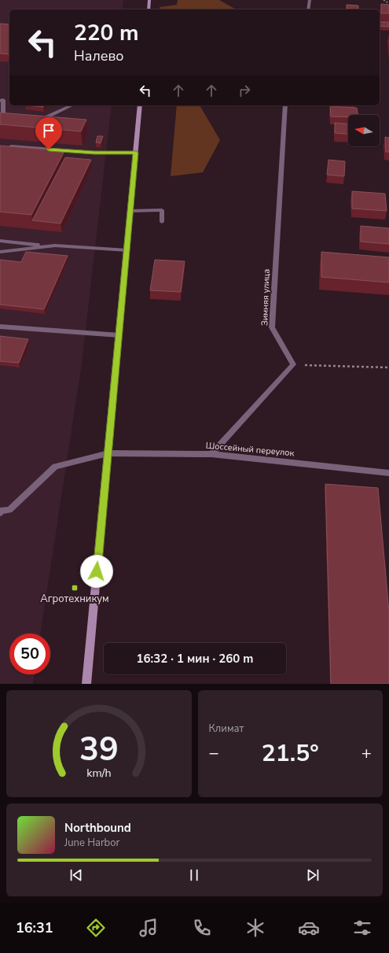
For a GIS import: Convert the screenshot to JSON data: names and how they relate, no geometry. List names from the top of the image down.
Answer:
{
  "streets": {
    "street": ["Зимняя улица", "Шоссейный переулок"]
  },
  "places": {
    "transit": ["Агротехникум"]
  },
  "north": "left",
  "page": {
    "turn": ["220 m", "Налево"],
    "limit": "50",
    "trip": "16:32 · 1 мин · 260 m",
    "tile": "Климат",
    "heat": ["−", "21.5°", "+"],
    "song": ["Northbound", "June Harbor"],
    "tabs": "16:31",
    "gauge": ["39", "km/h"]
  }
}
